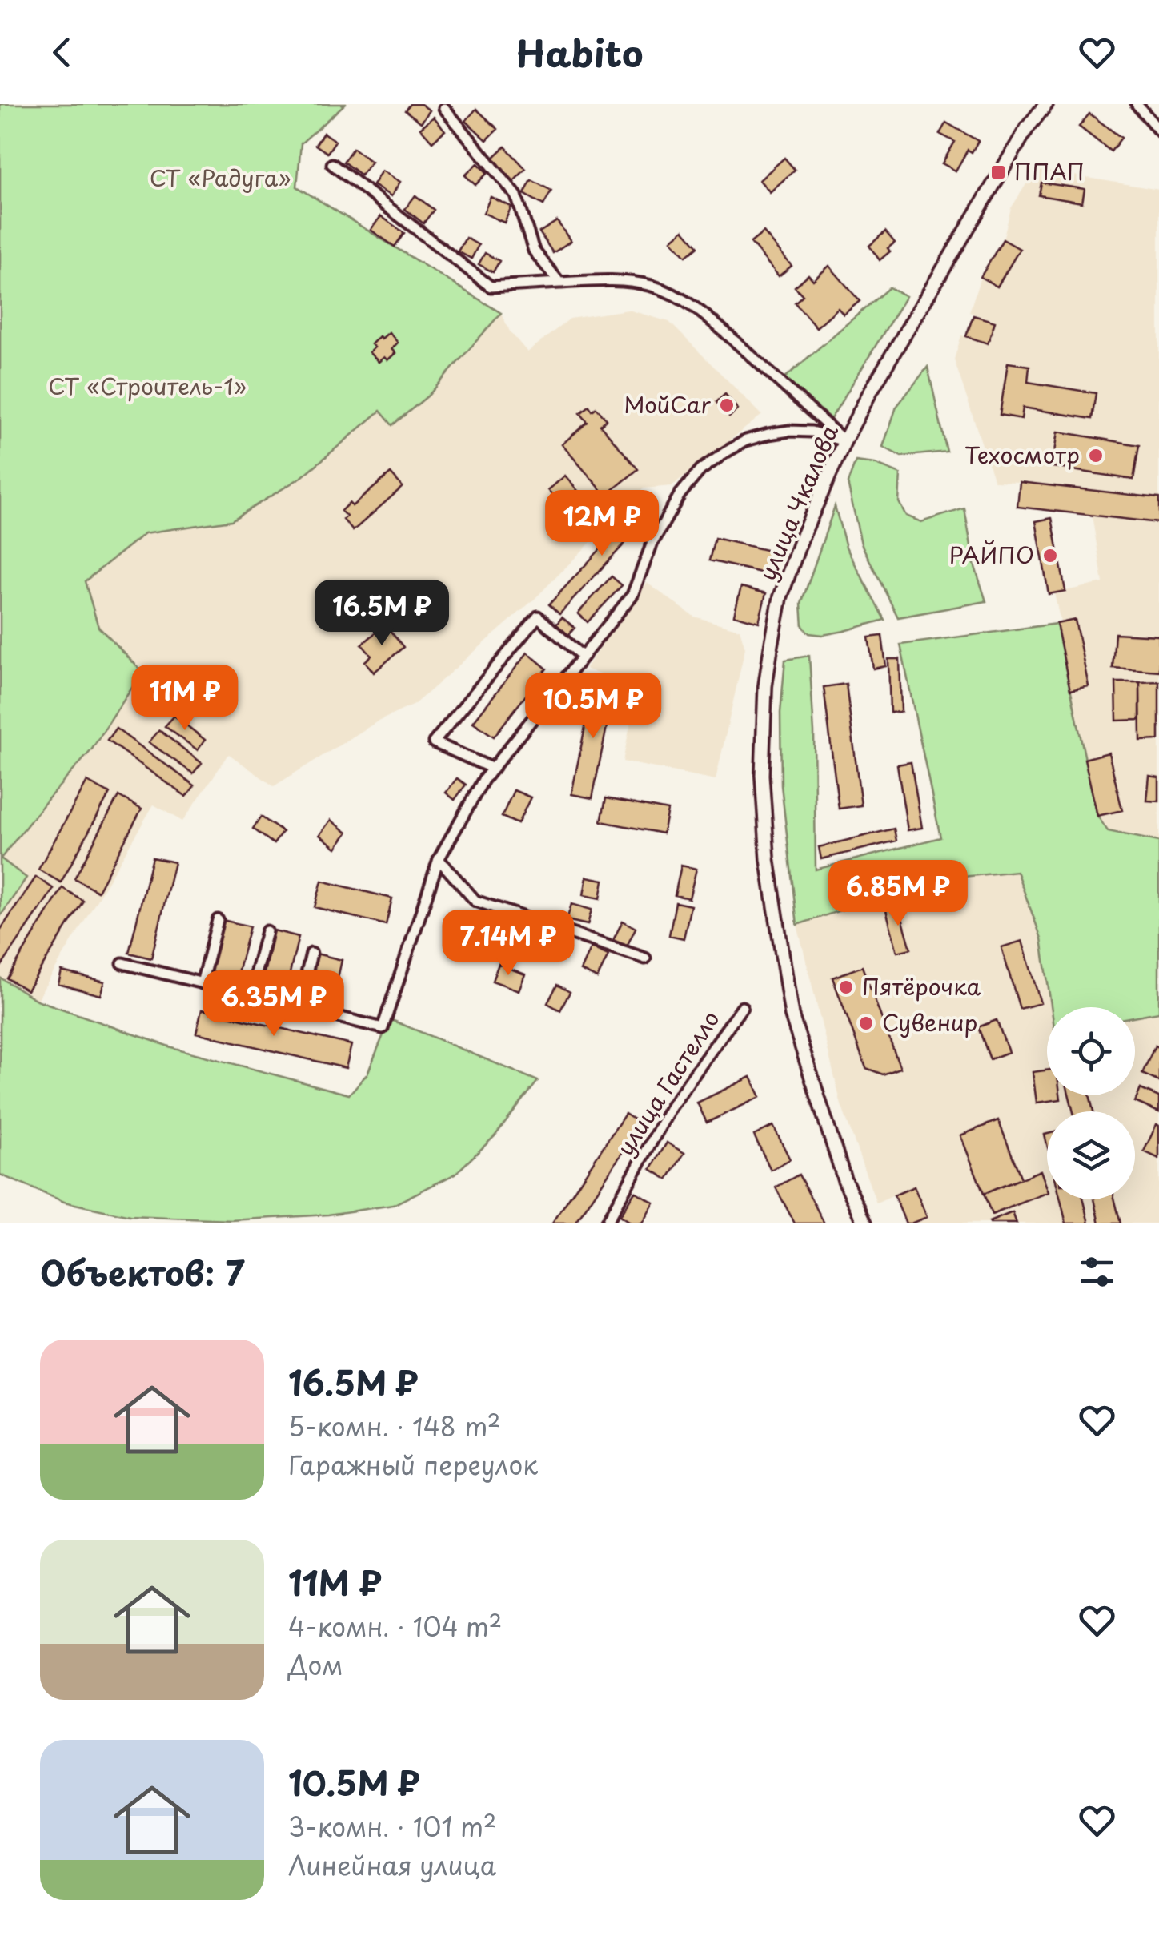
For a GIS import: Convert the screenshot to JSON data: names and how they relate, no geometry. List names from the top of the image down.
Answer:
{
  "streets": {
    "main road": ["улица Чкалова"],
    "street": ["улица Гастелло"]
  },
  "parks": ["СТ «Радуга»", "СТ «Строитель-1»"],
  "places": {
    "transit": ["ППАП"],
    "other": [
      "МойCar",
      "Техосмотр",
      "РАЙПО",
      "Пятёрочка",
      "Сувенир"
    ]
  },
  "page": {
    "header": "Habito",
    "price": [
      "12M ₽",
      "16.5M ₽",
      "11M ₽",
      "10.5M ₽",
      "6.85M ₽",
      "7.14M ₽",
      "6.35M ₽"
    ],
    "heading": "Объектов: 7",
    "list": [
      {
        "name": "16.5M ₽",
        "note": "5-комн. · 148 m² · Гаражный переулок"
      },
      {
        "name": "11M ₽",
        "note": "4-комн. · 104 m² · Дом"
      },
      {
        "name": "10.5M ₽",
        "note": "3-комн. · 101 m² · Линейная улица"
      }
    ]
  }
}
